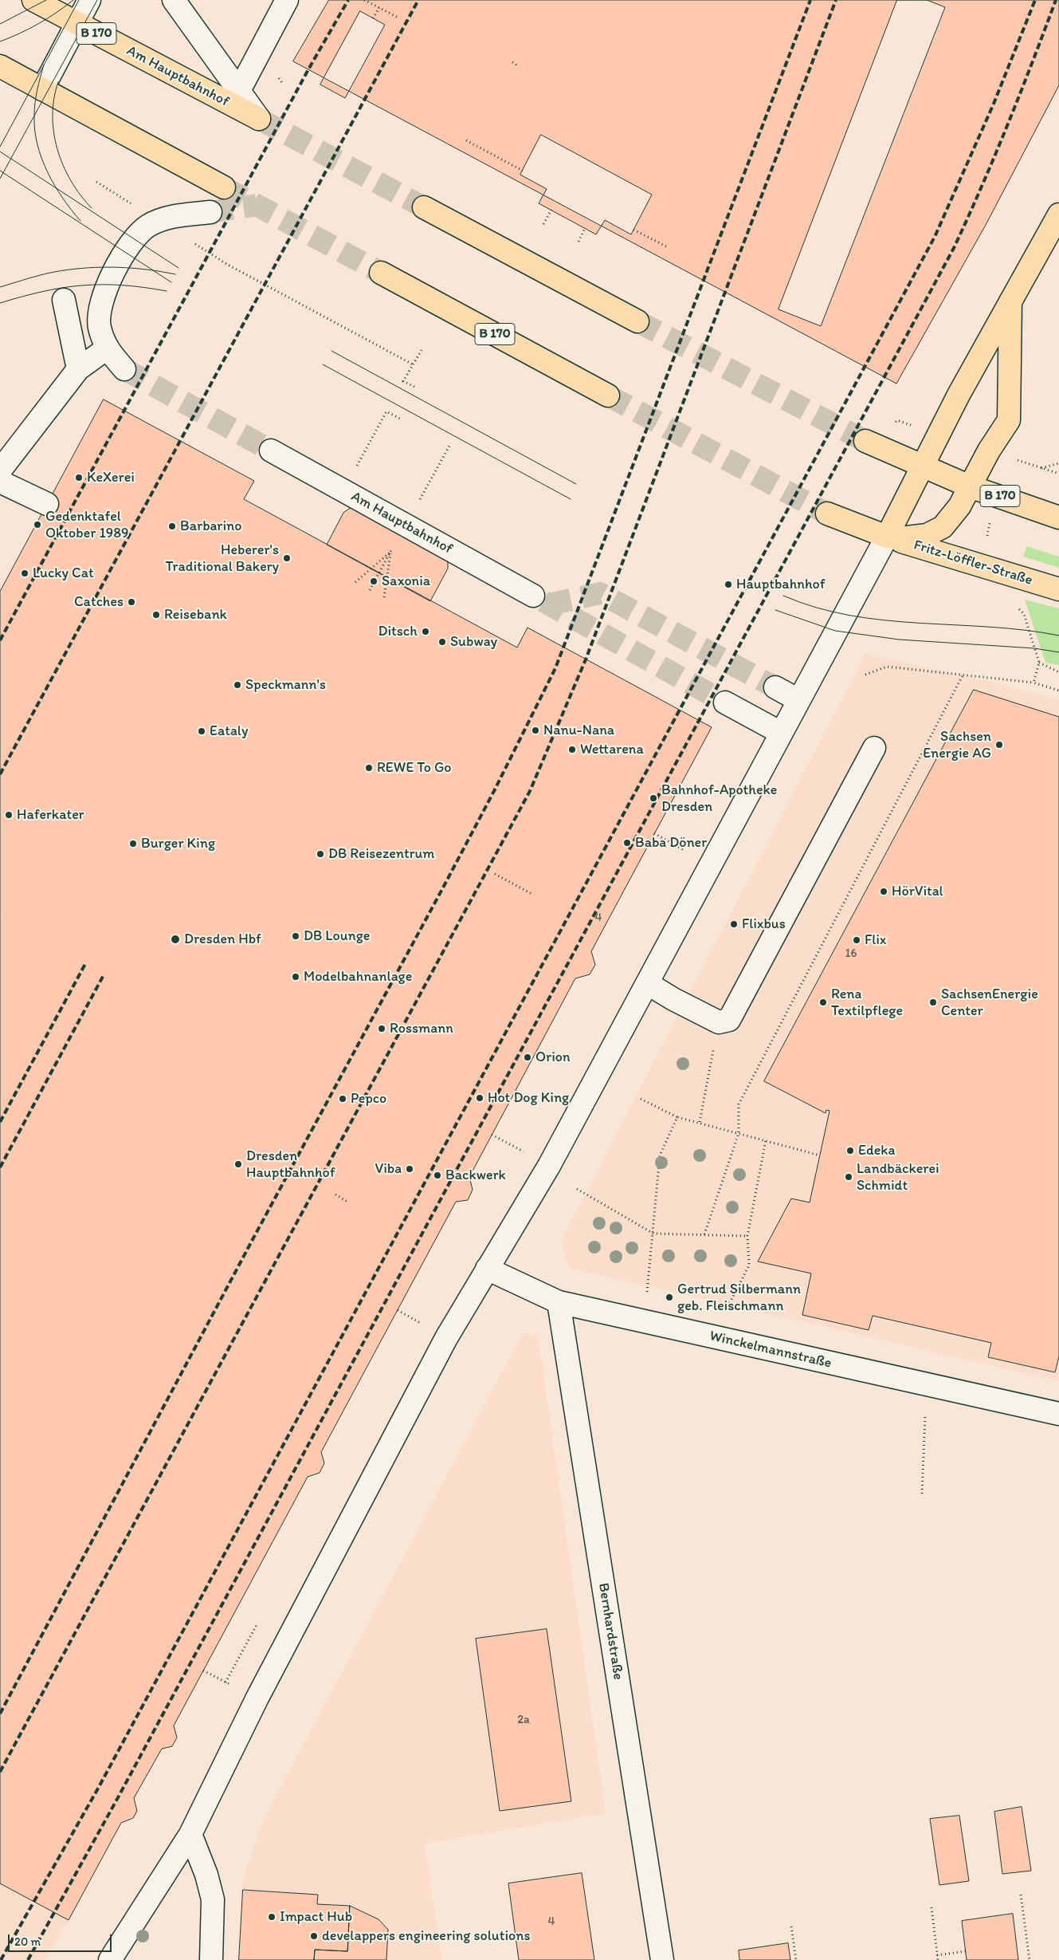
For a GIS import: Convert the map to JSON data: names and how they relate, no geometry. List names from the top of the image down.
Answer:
{
  "streets": {
    "main road": ["B 170", "Am Hauptbahnhof", "Fritz-Löffler-Straße"],
    "street": ["Winckelmannstraße", "Bernhardstraße"]
  },
  "crossings": [
    ["Winckelmannstraße", "Bernhardstraße"]
  ],
  "places": [
    "KeXerei",
    "Gedenktafel Oktober 1989",
    "Barbarino",
    "Heberer's Traditional Bakery",
    "Lucky Cat",
    "Saxonia",
    "Hauptbahnhof",
    "Catches",
    "Reisebank",
    "Ditsch",
    "Subway",
    "Speckmann's",
    "Nanu-Nana",
    "Eataly",
    "Sachsen Energie AG",
    "Wettarena",
    "REWE To Go",
    "Bahnhof-Apotheke Dresden",
    "Haferkater",
    "Baba Döner",
    "Burger King",
    "DB Reisezentrum",
    "HörVital",
    "Flixbus",
    "DB Lounge",
    "Dresden Hbf",
    "Flix",
    "Modelbahnanlage",
    "Rena Textilpflege",
    "SachsenEnergie Center",
    "Rossmann",
    "Orion",
    "Hot Dog King",
    "Pepco",
    "Edeka",
    "Dresden Hauptbahnhof",
    "Viba",
    "Backwerk",
    "Landbäckerei Schmidt",
    "Gertrud Silbermann geb. Fleischmann",
    "Impact Hub",
    "develappers engineering solutions"
  ],
  "house_numbers": [
    "4",
    "16",
    "2a",
    "4"
  ],
  "scale_bar": "20 m"
}
